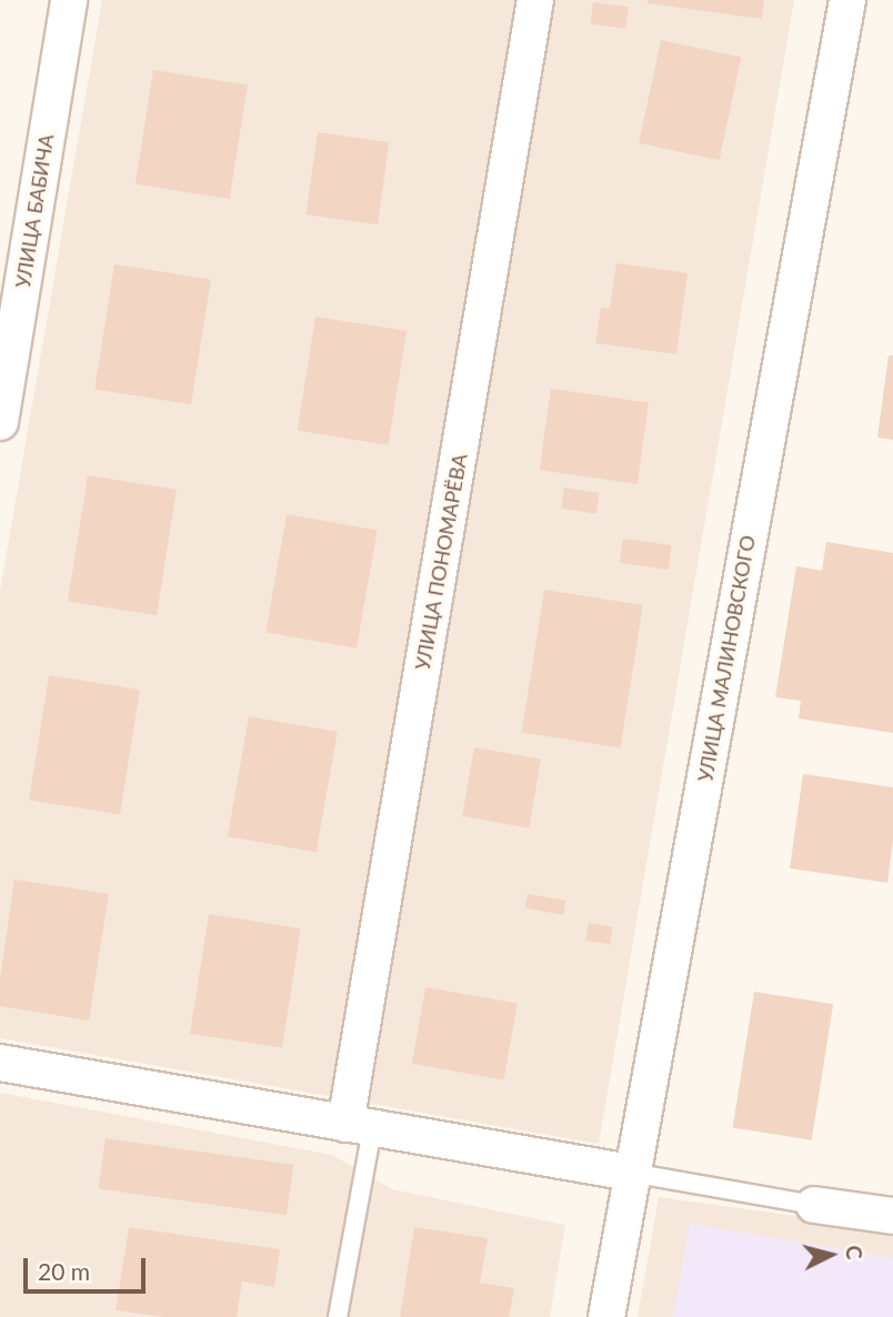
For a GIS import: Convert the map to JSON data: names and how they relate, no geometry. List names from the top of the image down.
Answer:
{
  "streets": {
    "street": ["УЛИЦА БАБИЧА", "УЛИЦА ПОНОМАРЁВА", "УЛИЦА МАЛИНОВСКОГО"]
  },
  "scale_bar": "20 m",
  "north": "right"
}
